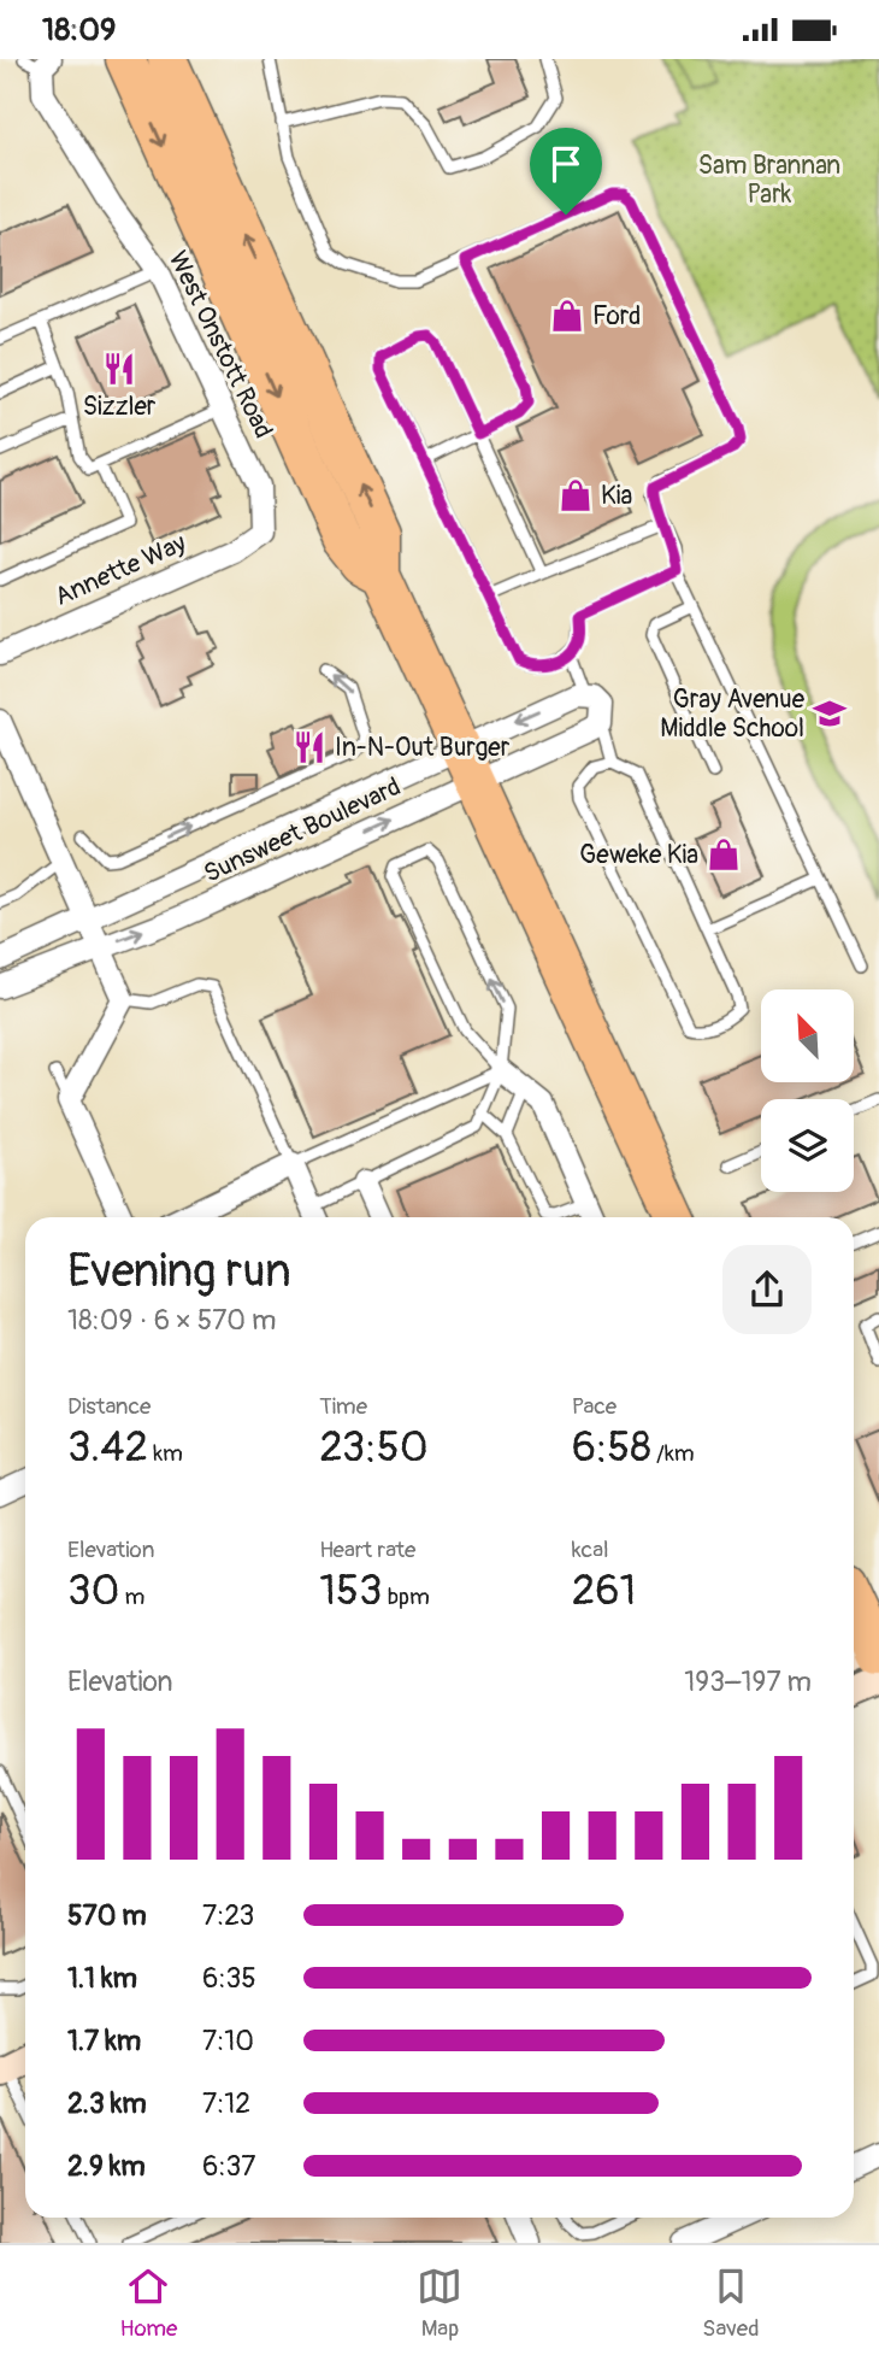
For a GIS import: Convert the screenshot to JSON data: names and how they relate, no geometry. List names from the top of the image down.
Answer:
{
  "streets": {
    "street": ["West Onstott Road", "Annette Way", "Sunsweet Boulevard"]
  },
  "crossings": [
    ["West Onstott Road", "Annette Way"]
  ],
  "parks": ["Sam Brannan Park"],
  "places": {
    "shop": ["Ford", "Kia", "Geweke Kia"],
    "restaurant": ["Sizzler", "In-N-Out Burger"],
    "school or university": ["Gray Avenue Middle School"]
  },
  "north": "top left",
  "page": {
    "status": "18:09",
    "heading": ["Evening run", "18:09 · 6 × 570 m"],
    "stats": [
      ["Distance", "3.42 km"],
      ["Time", "23:50"],
      ["Pace", "6:58 /km"],
      ["Elevation", "30 m"],
      ["Heart rate", "153 bpm"],
      ["kcal", "261"]
    ],
    "chart": ["Elevation", "193–197 m"],
    "list": [
      {
        "name": "570 m",
        "note": "7:23"
      },
      {
        "name": "1.1 km",
        "note": "6:35"
      },
      {
        "name": "1.7 km",
        "note": "7:10"
      },
      {
        "name": "2.3 km",
        "note": "7:12"
      },
      {
        "name": "2.9 km",
        "note": "6:37"
      }
    ],
    "tabs": ["Home", "Map", "Saved"]
  }
}
